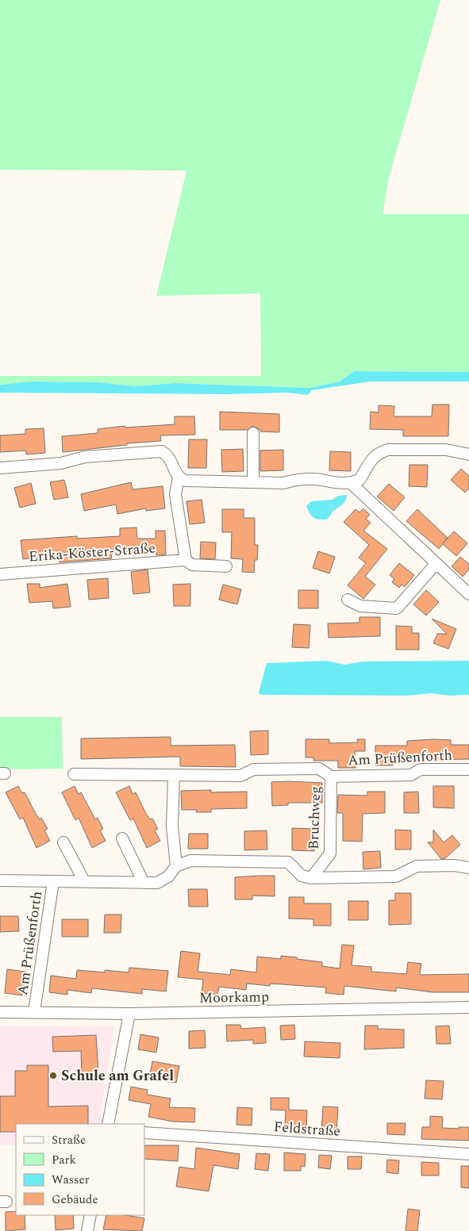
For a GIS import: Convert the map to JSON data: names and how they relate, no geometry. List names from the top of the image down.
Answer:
{
  "streets": {
    "street": [
      "Erika-Köster-Straße",
      "Am Prüßenforth",
      "Bruchweg",
      "Moorkamp",
      "Feldstraße"
    ]
  },
  "crossings": [
    ["Am Prüßenforth", "Bruchweg"],
    ["Am Prüßenforth", "Moorkamp"]
  ],
  "places": ["Schule am Grafel"],
  "legend": [
    "Straße",
    "Park",
    "Wasser",
    "Gebäude"
  ]
}
